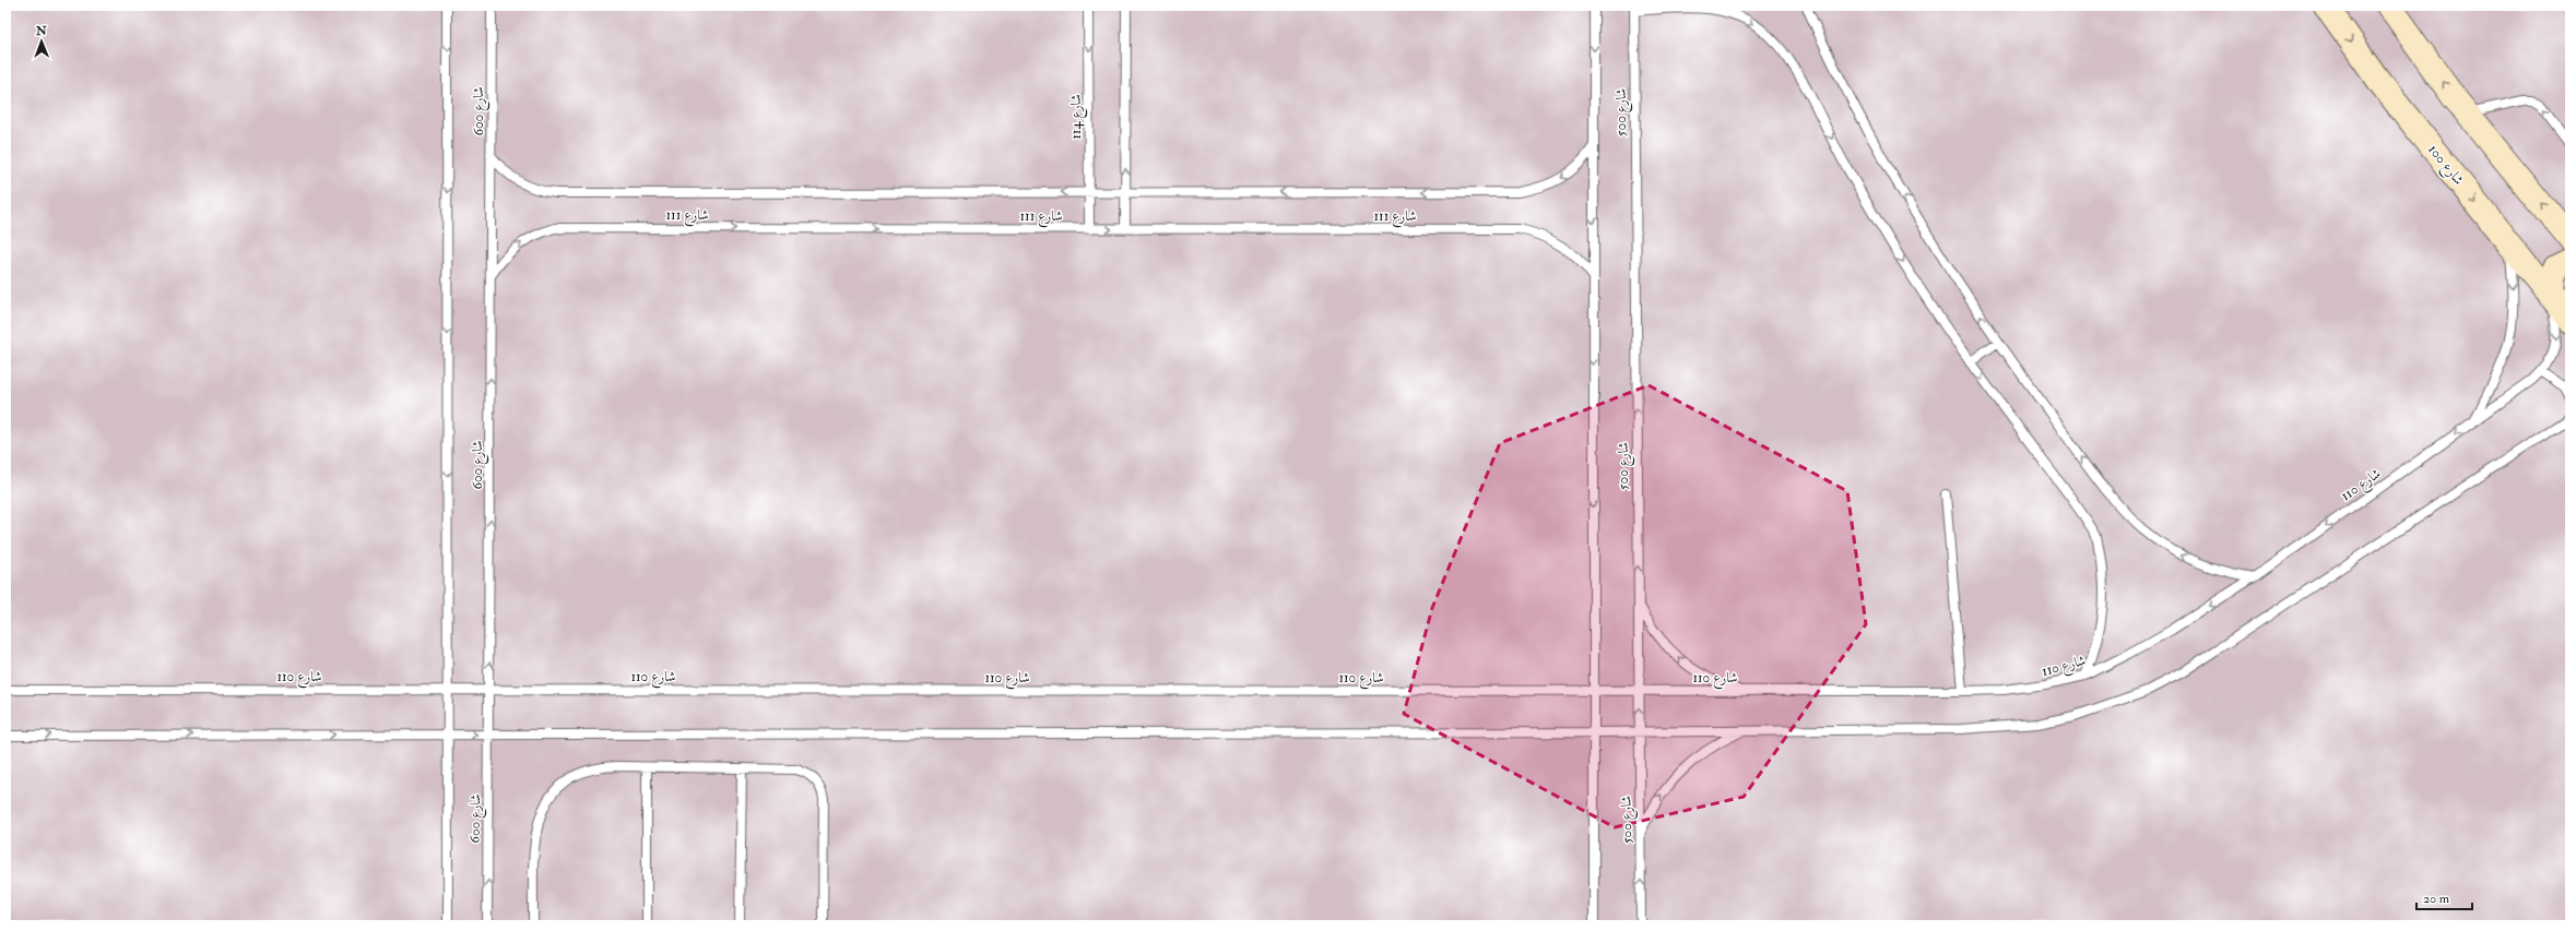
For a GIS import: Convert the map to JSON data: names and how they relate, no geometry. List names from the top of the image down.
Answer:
{
  "streets": {
    "street": ["شارع 100"],
    "lane": [
      "شارع 600",
      "شارع 500",
      "شارع 114",
      "شارع 111",
      "شارع 110"
    ]
  },
  "crossings": [
    ["شارع 600", "شارع 111"],
    ["شارع 600", "شارع 110"],
    ["شارع 500", "شارع 111"],
    ["شارع 500", "شارع 110"],
    ["شارع 114", "شارع 111"],
    ["شارع 100", "شارع 110"]
  ],
  "scale_bar": "20 m",
  "north": "top"
}
